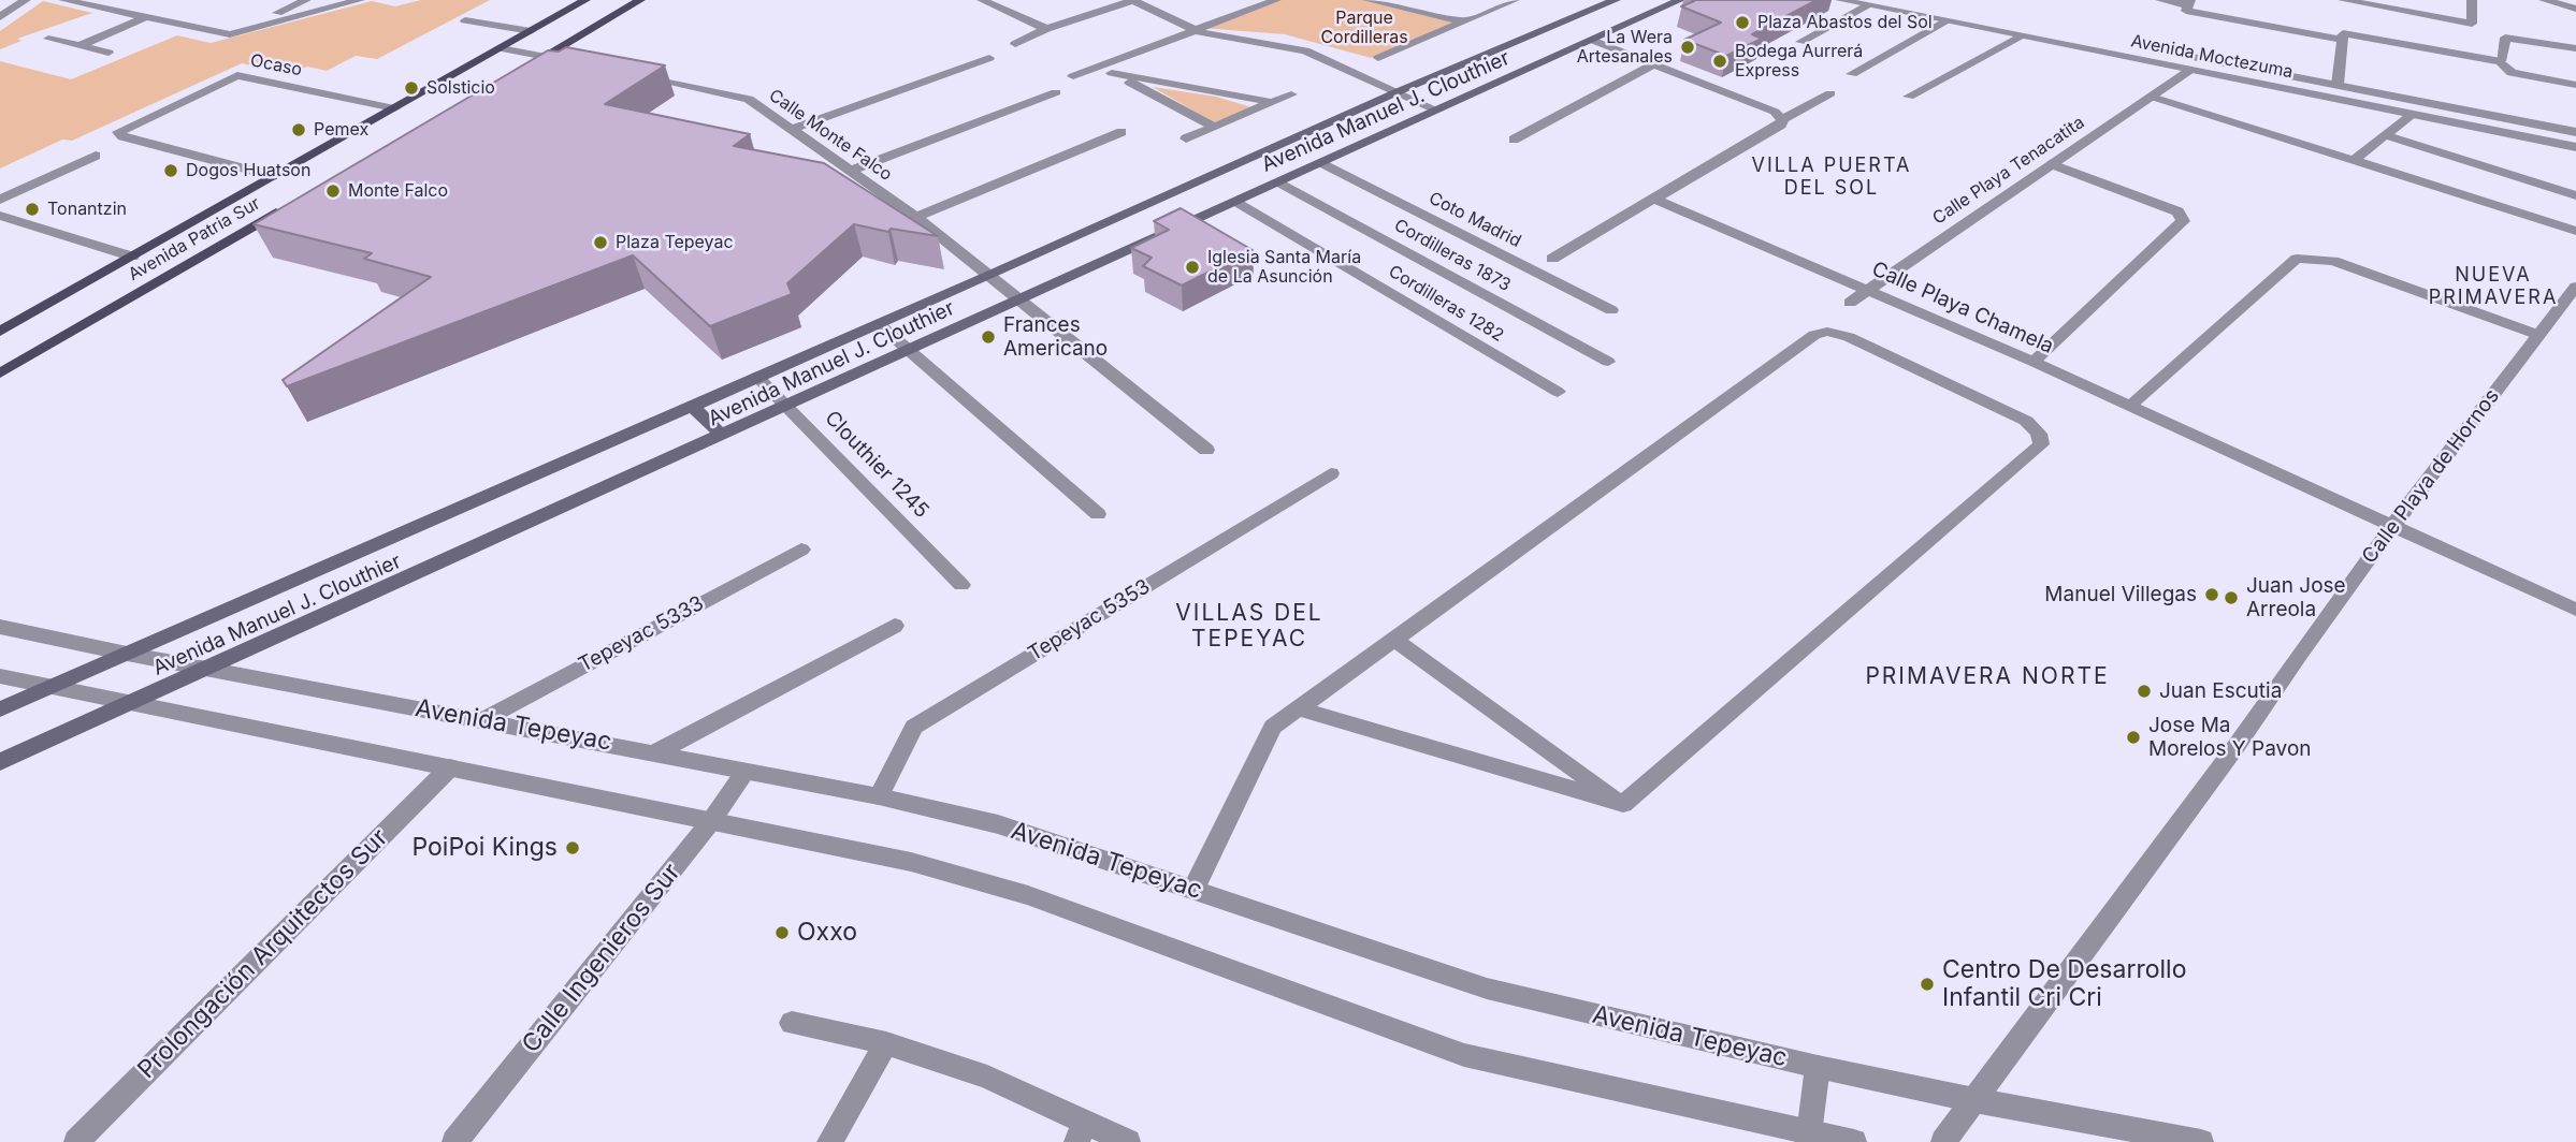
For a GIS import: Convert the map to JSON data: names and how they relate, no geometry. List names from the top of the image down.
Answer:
{
  "streets": {
    "main road": ["Avenida Manuel J. Clouthier", "Avenida Patria Sur"],
    "street": [
      "Avenida Moctezuma",
      "Ocaso",
      "Calle Monte Falco",
      "Calle Playa Tenacatita",
      "Coto Madrid",
      "Cordilleras 1873",
      "Cordilleras 1282",
      "Calle Playa Chamela",
      "Clouthier 1245",
      "Calle Playa de Hornos",
      "Tepeyac 5353",
      "Tepeyac 5333",
      "Avenida Tepeyac",
      "Prolongación Arquitectos Sur",
      "Calle Ingenieros Sur"
    ]
  },
  "crossings": [
    ["Avenida Moctezuma", "Calle Playa Tenacatita"],
    ["Ocaso", "Avenida Patria Sur"],
    ["Avenida Manuel J. Clouthier", "Calle Monte Falco"],
    ["Avenida Manuel J. Clouthier", "Coto Madrid"],
    ["Avenida Manuel J. Clouthier", "Cordilleras 1873"],
    ["Avenida Manuel J. Clouthier", "Cordilleras 1282"],
    ["Avenida Manuel J. Clouthier", "Clouthier 1245"],
    ["Avenida Manuel J. Clouthier", "Avenida Tepeyac"],
    ["Calle Playa Tenacatita", "Calle Playa Chamela"],
    ["Calle Playa Chamela", "Calle Playa de Hornos"],
    ["Calle Playa de Hornos", "Avenida Tepeyac"],
    ["Tepeyac 5353", "Avenida Tepeyac"],
    ["Tepeyac 5333", "Avenida Tepeyac"],
    ["Avenida Tepeyac", "Calle Ingenieros Sur"]
  ],
  "districts": [
    "VILLA PUERTA DEL SOL",
    "NUEVA PRIMAVERA",
    "VILLAS DEL TEPEYAC",
    "PRIMAVERA NORTE"
  ],
  "parks": ["Parque Cordilleras"],
  "places": [
    "Plaza Abastos del Sol",
    "La Wera Artesanales",
    "Bodega Aurrerá Express",
    "Solsticio",
    "Pemex",
    "Dogos Huatson",
    "Monte Falco",
    "Tonantzin",
    "Plaza Tepeyac",
    "Iglesia Santa María de La Asunción",
    "Frances Americano",
    "Manuel Villegas",
    "Juan Jose Arreola",
    "Juan Escutia",
    "Jose Ma Morelos Y Pavon",
    "PoiPoi Kings",
    "Oxxo",
    "Centro De Desarrollo Infantil Cri Cri"
  ]
}
